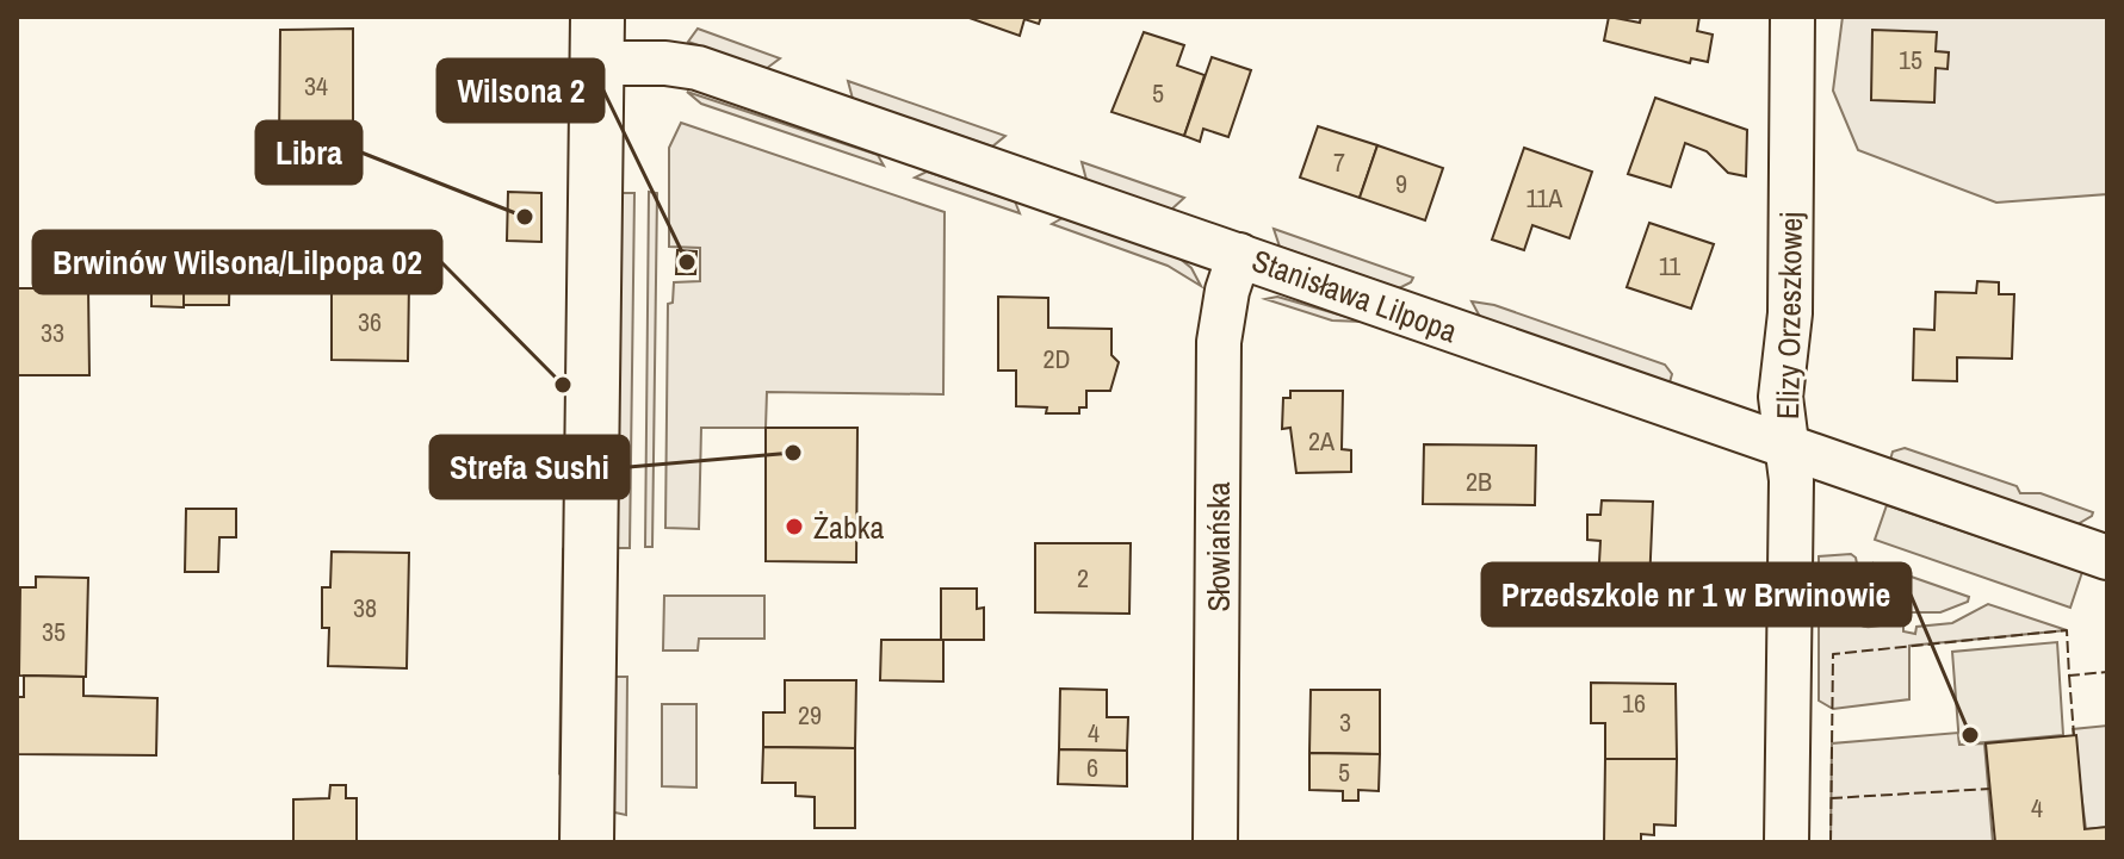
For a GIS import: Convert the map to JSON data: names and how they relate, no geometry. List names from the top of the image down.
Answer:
{
  "streets": {
    "street": ["Stanisława Lilpopa", "Elizy Orzeszkowej", "Słowiańska"]
  },
  "crossings": [
    ["Stanisława Lilpopa", "Elizy Orzeszkowej"],
    ["Stanisława Lilpopa", "Słowiańska"]
  ],
  "places": [
    "Libra",
    "Wilsona 2",
    "Brwinów Wilsona/Lilpopa 02",
    "Strefa Sushi",
    "Żabka",
    "Przedszkole nr 1 w Brwinowie"
  ],
  "house_numbers": [
    "15",
    "34",
    "5",
    "7",
    "9",
    "11A",
    "11",
    "36",
    "33",
    "2D",
    "2A",
    "2B",
    "2",
    "38",
    "35",
    "16",
    "29",
    "3",
    "4",
    "6",
    "5",
    "4"
  ]
}
